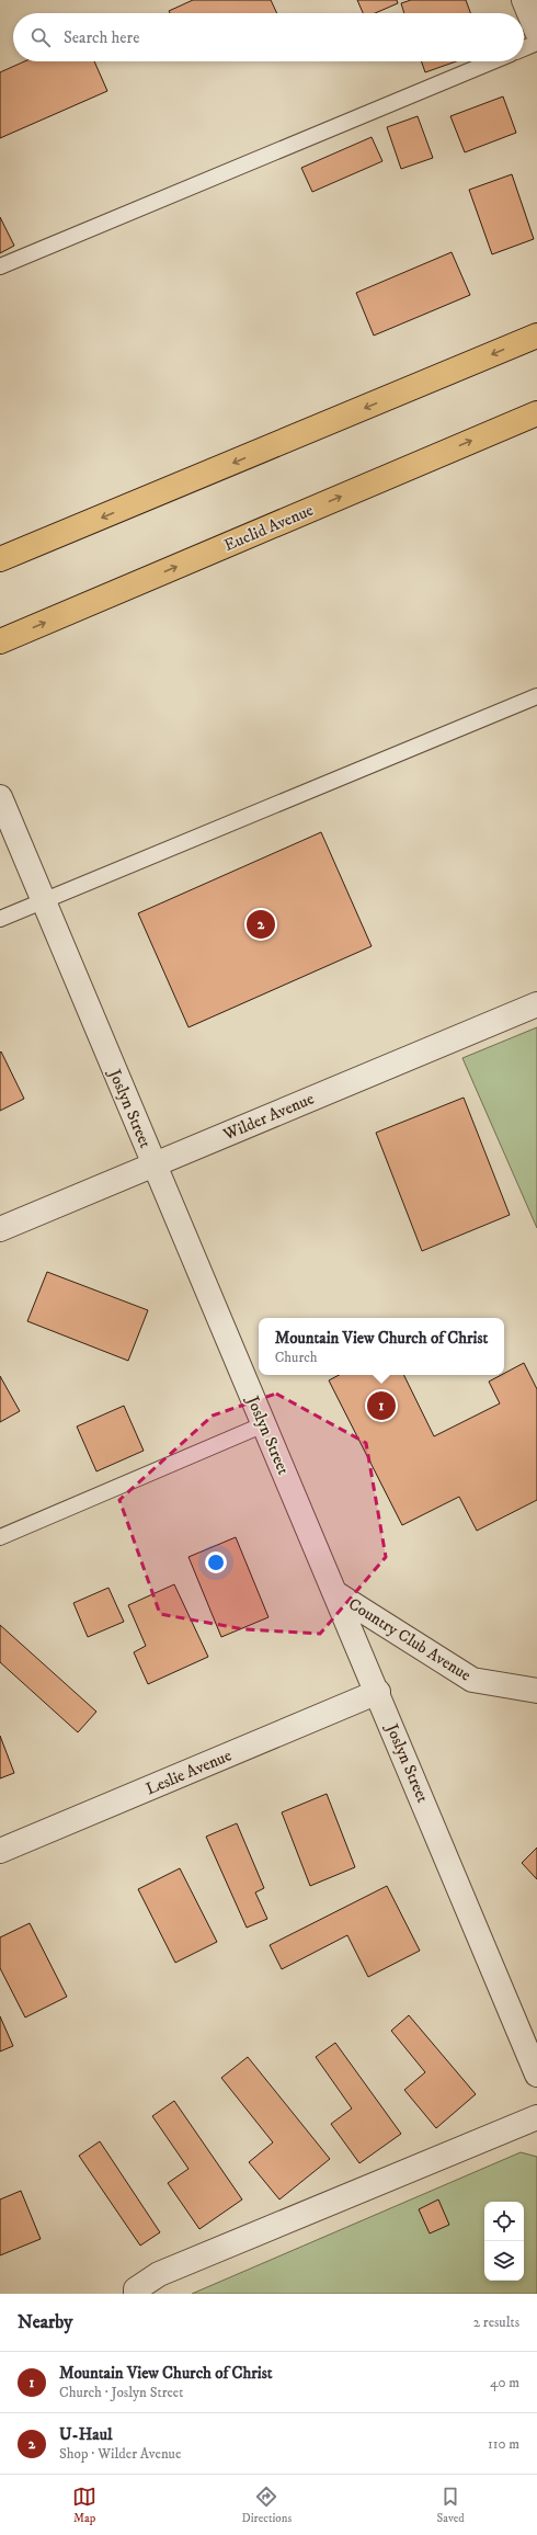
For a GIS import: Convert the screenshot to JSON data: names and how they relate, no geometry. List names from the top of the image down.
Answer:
{
  "streets": {
    "highway": ["Euclid Avenue"],
    "street": [
      "Joslyn Street",
      "Wilder Avenue",
      "Country Club Avenue",
      "Leslie Avenue"
    ]
  },
  "crossings": [
    ["Joslyn Street", "Wilder Avenue"],
    ["Joslyn Street", "Country Club Avenue"],
    ["Joslyn Street", "Leslie Avenue"]
  ],
  "page": {
    "search": "Search here",
    "pins": ["2", "1"],
    "popup": ["Mountain View Church of Christ", "Church"],
    "heading": ["Nearby", "2 results"],
    "list": [
      {
        "mark": "1",
        "name": "Mountain View Church of Christ",
        "note": "Church · Joslyn Street",
        "value": "40 m"
      },
      {
        "mark": "2",
        "name": "U-Haul",
        "note": "Shop · Wilder Avenue",
        "value": "110 m"
      }
    ],
    "nav": ["Map", "Directions", "Saved"]
  }
}
